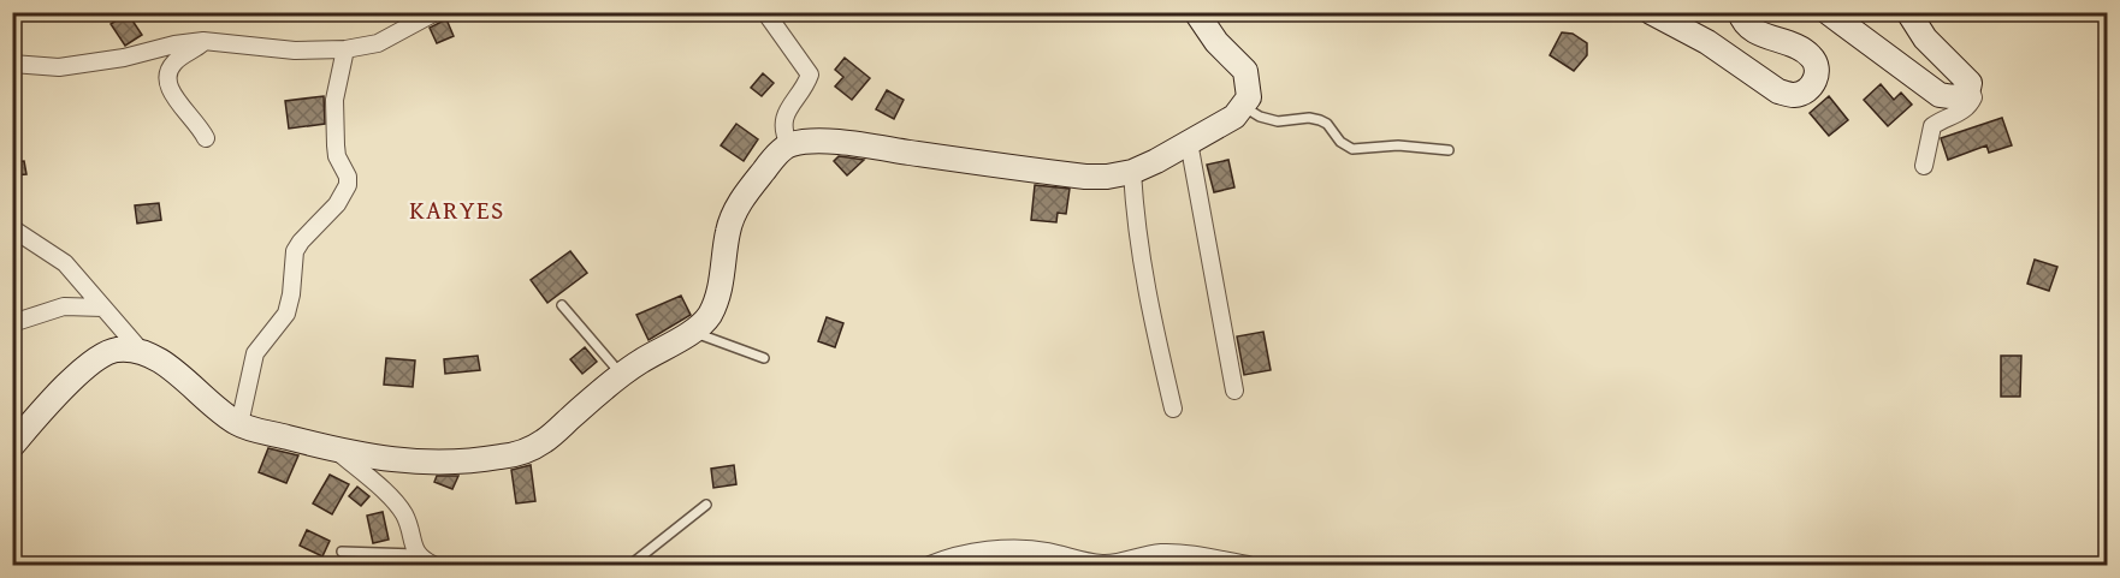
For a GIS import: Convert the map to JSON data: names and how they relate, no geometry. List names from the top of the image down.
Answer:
{
  "districts": ["KARYES"]
}
